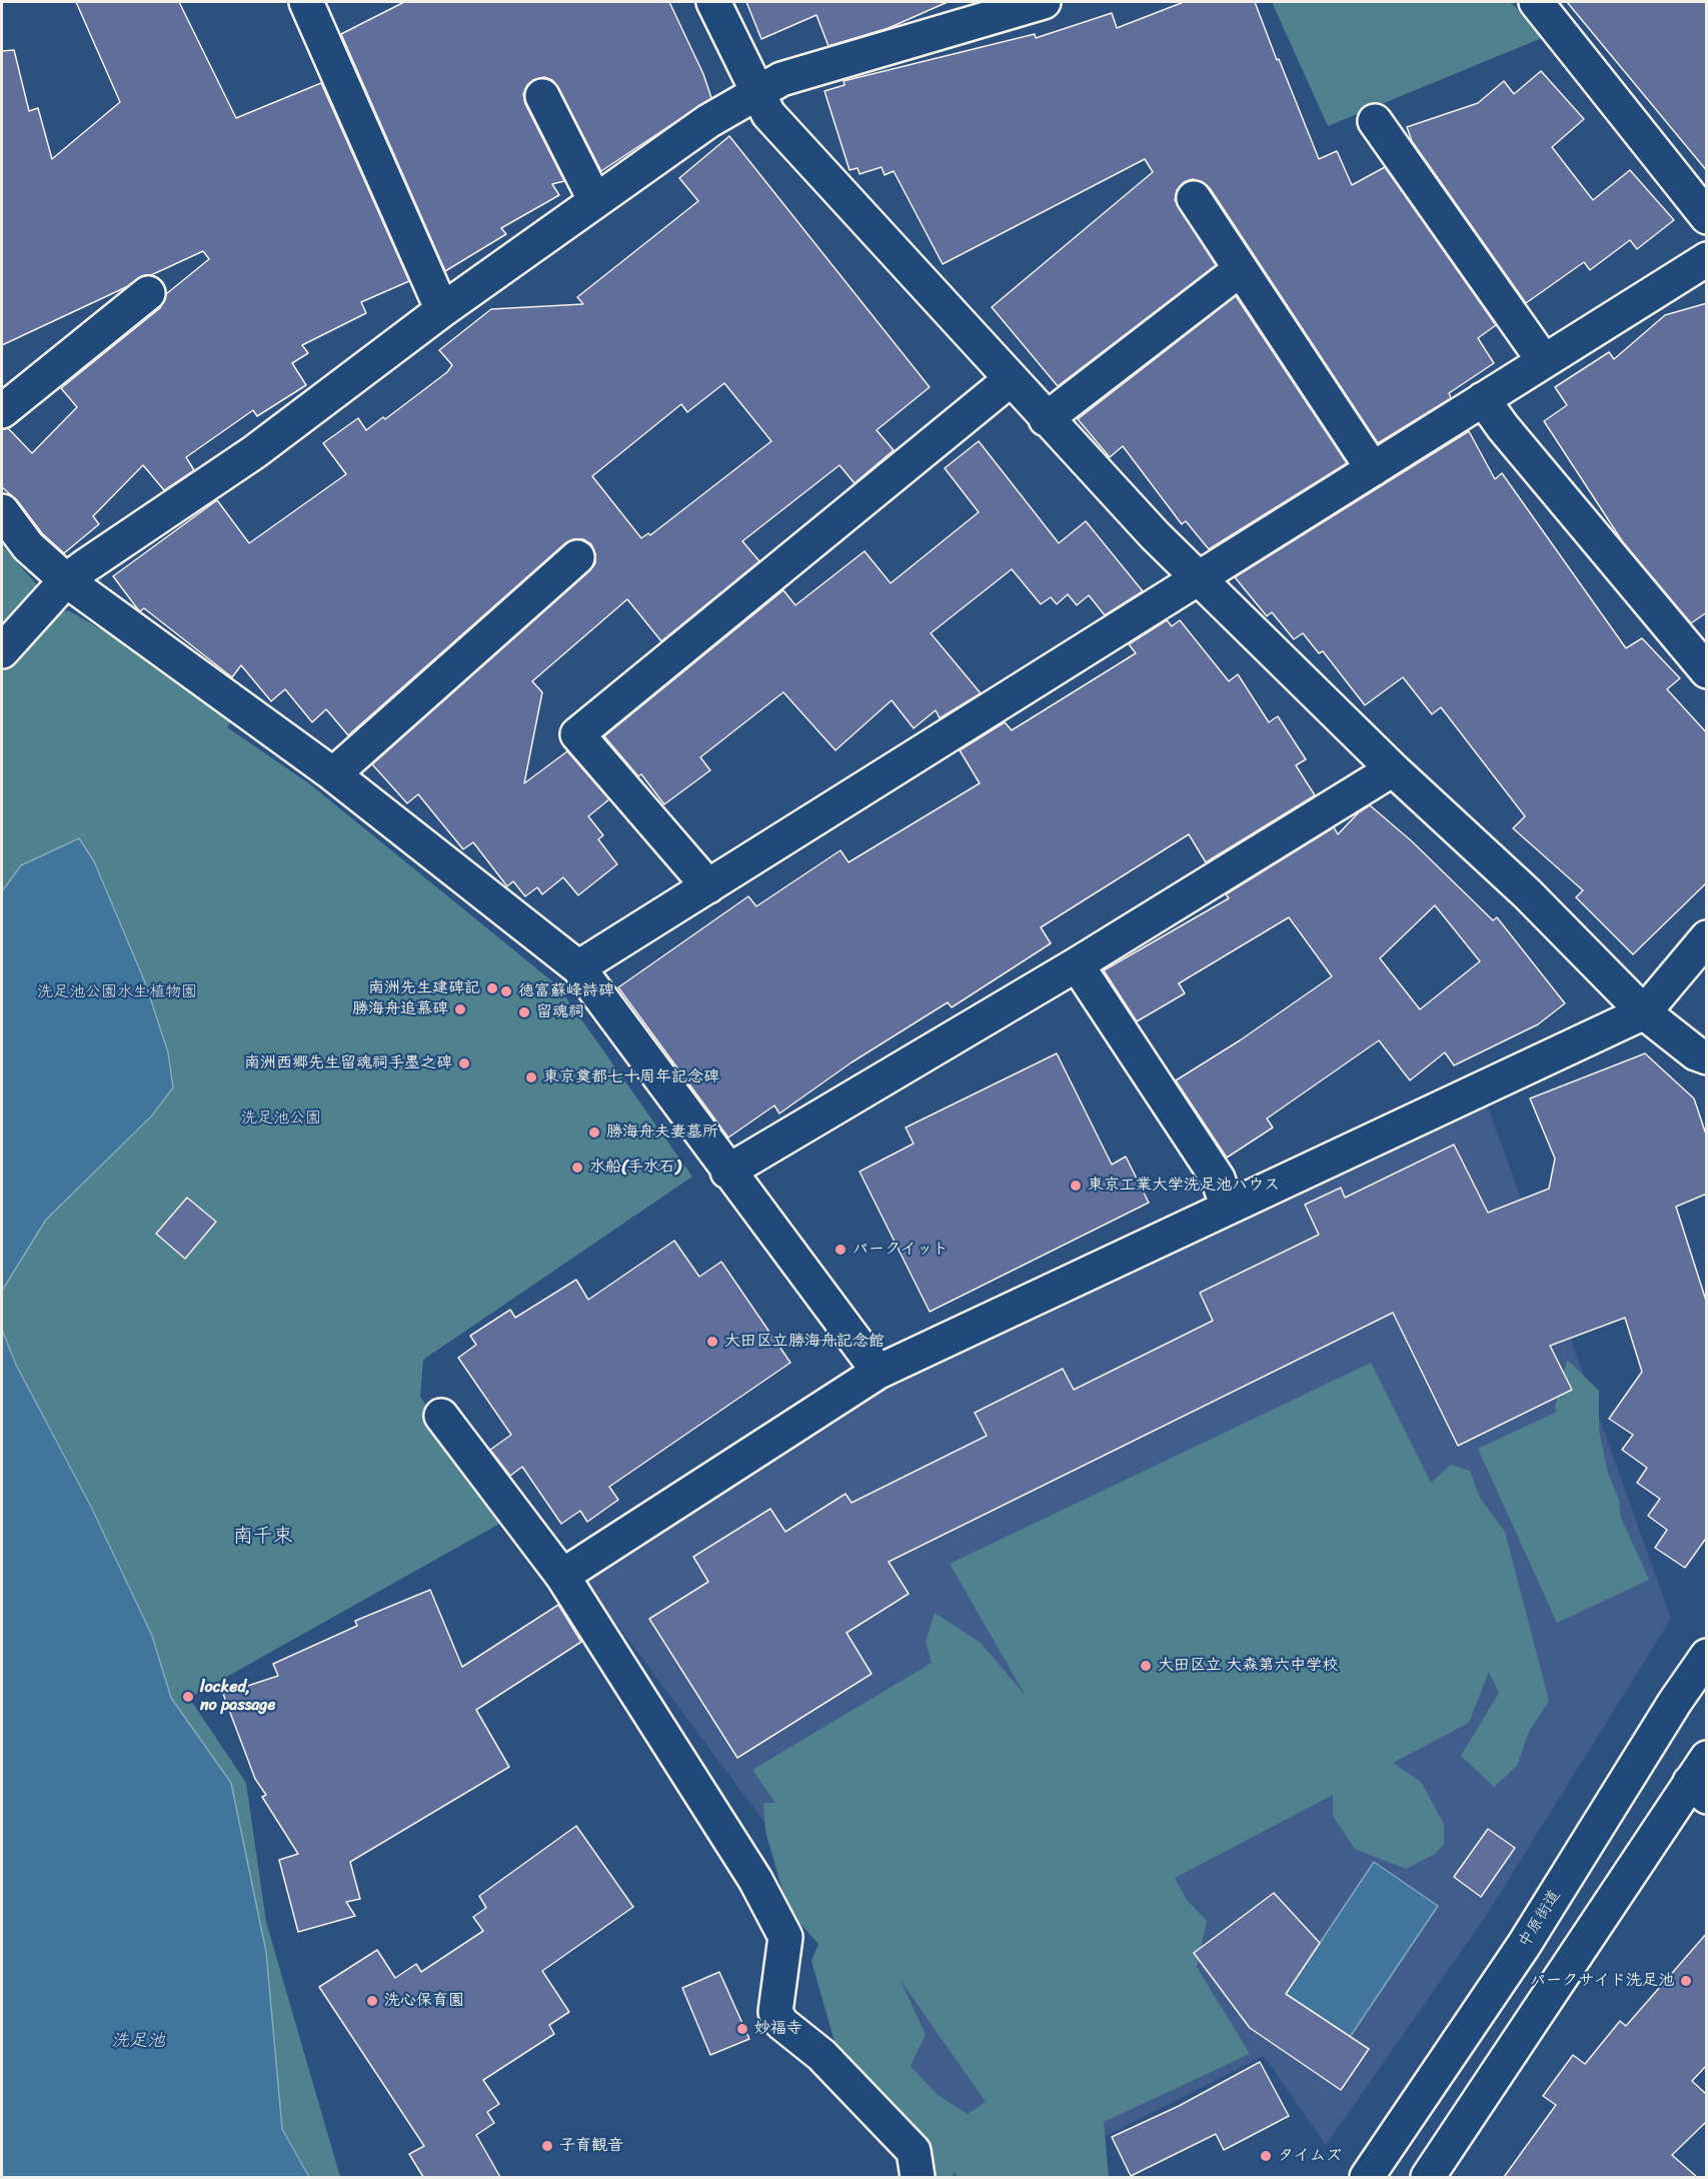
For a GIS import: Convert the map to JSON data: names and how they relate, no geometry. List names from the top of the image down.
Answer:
{
  "streets": {
    "street": ["中原街道"]
  },
  "districts": ["南千束"],
  "water": ["洗足池"],
  "parks": ["洗足池公園水生植物園", "洗足池公園"],
  "places": [
    "南洲先生建碑記",
    "徳富蘇峰詩碑",
    "勝海舟追慕碑",
    "留魂祠",
    "南洲西郷先生留魂祠手墨之碑",
    "東京奠都七十周年記念碑",
    "勝海舟夫妻墓所",
    "水船(手水石)",
    "東京工業大学洗足池ハウス",
    "パークイット",
    "大田区立勝海舟記念館",
    "大田区立 大森第六中学校",
    "locked, no passage",
    "パークサイド洗足池",
    "洗心保育園",
    "妙福寺",
    "子育観音",
    "タイムズ"
  ]
}
